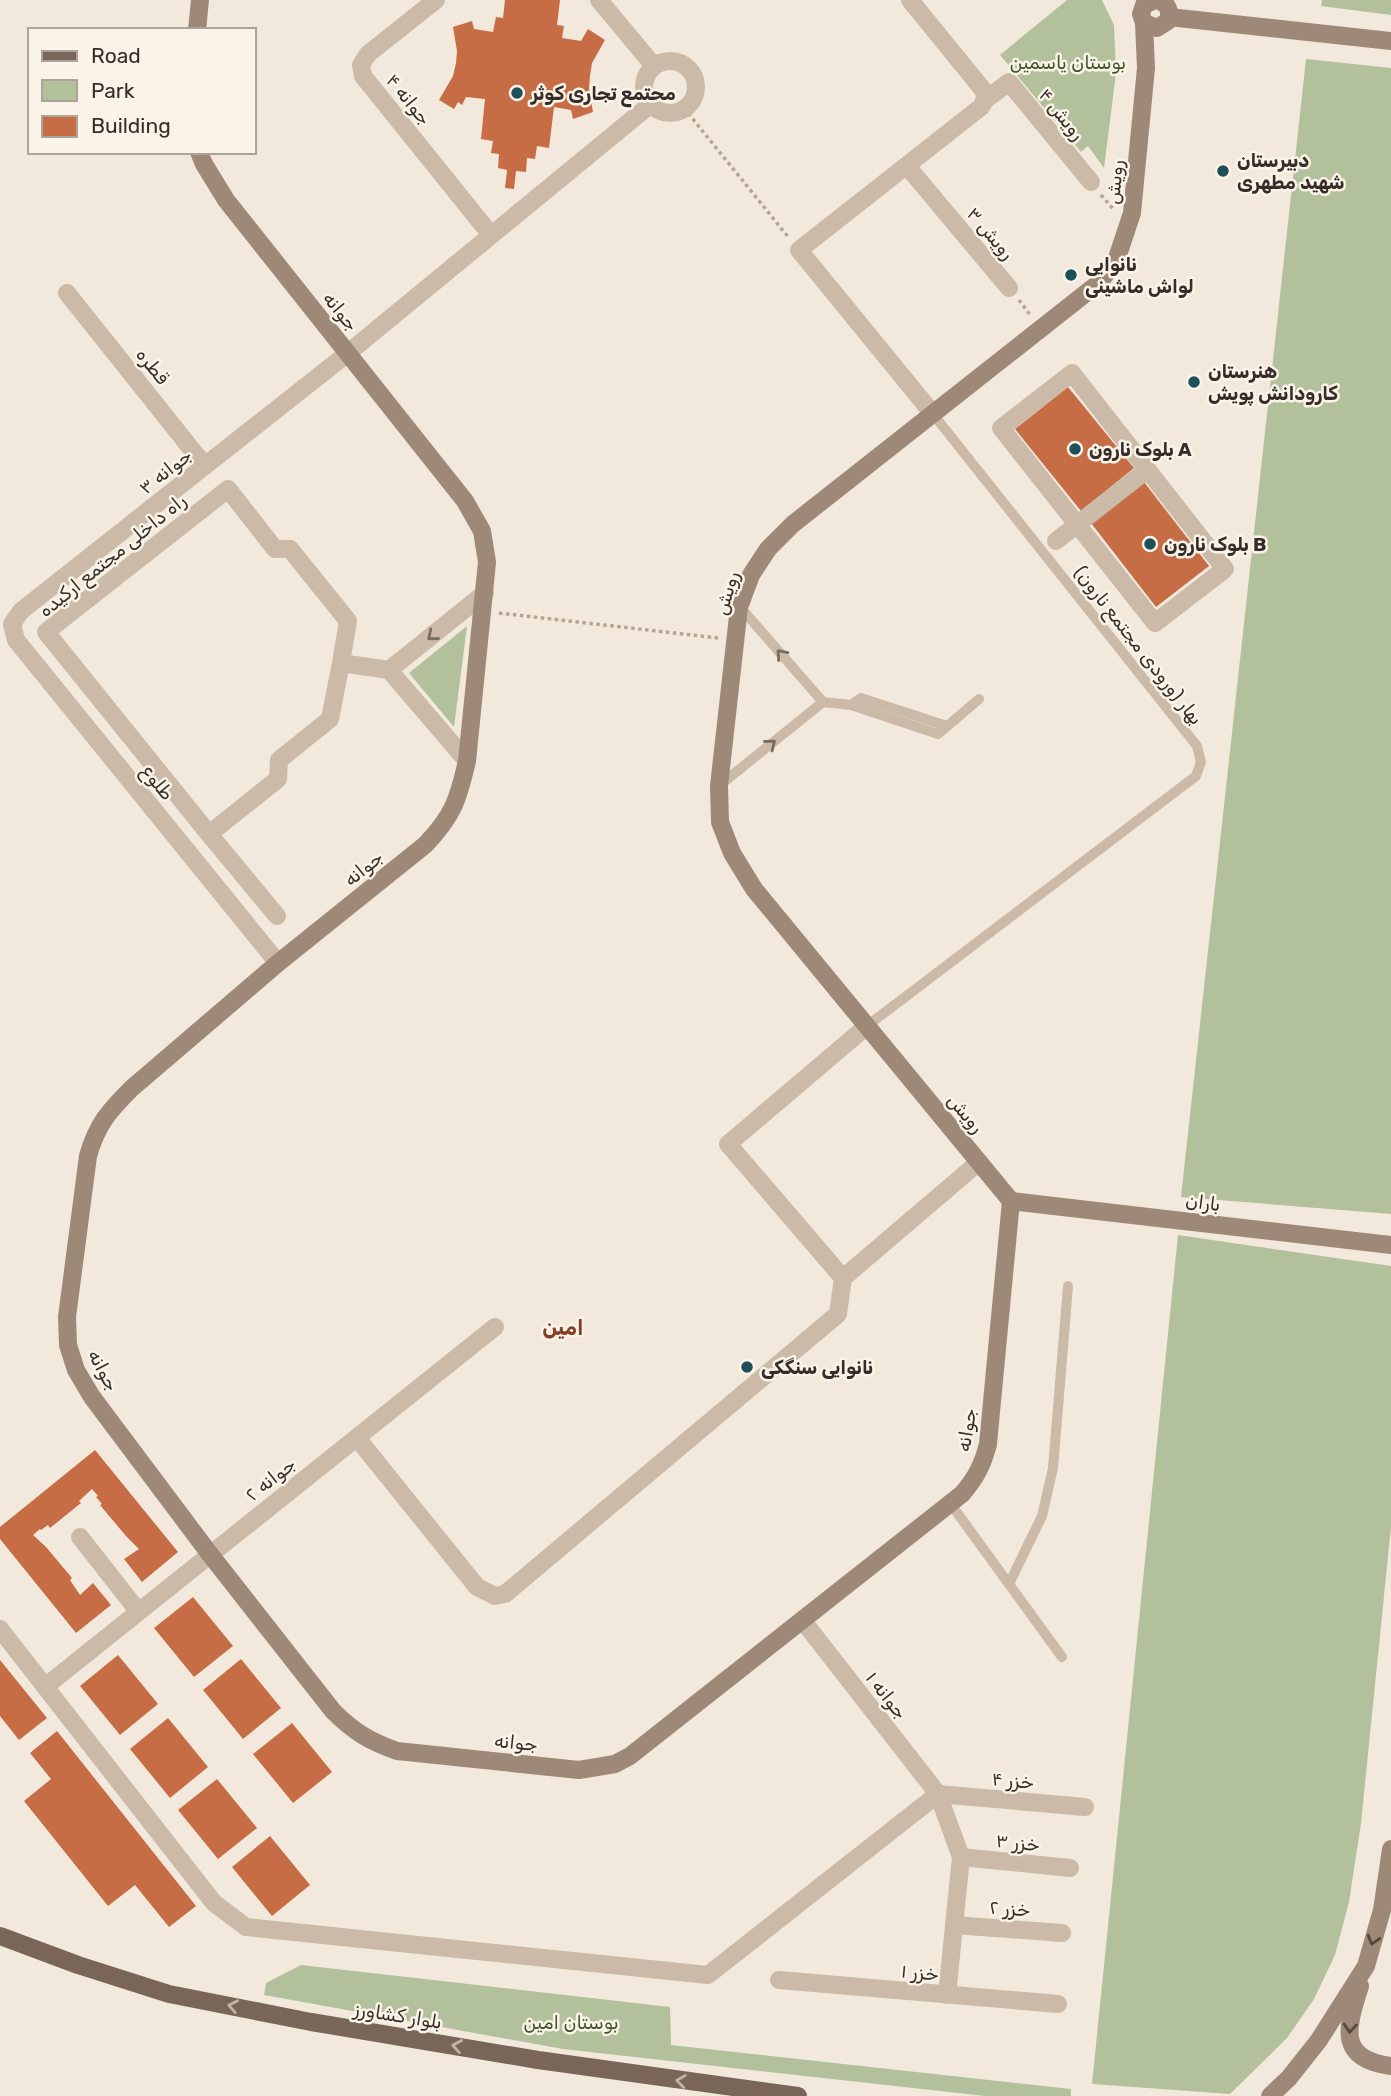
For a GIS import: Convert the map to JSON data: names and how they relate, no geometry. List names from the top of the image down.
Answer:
{
  "streets": {
    "main road": ["بلوار کشاورز"],
    "street": [
      "جوانه ۴",
      "رویش ۴",
      "رویش",
      "رویش ۳",
      "جوانه",
      "قطره",
      "جوانه ۳",
      "راه داخلی مجتمع ارکیده",
      "طلوع",
      "باران",
      "جوانه ۲",
      "جوانه ۱",
      "خزر ۴",
      "خزر ۳",
      "خزر ۲",
      "خزر ۱"
    ],
    "lane": ["بهار (ورودی مجتمع نارون)"]
  },
  "crossings": [
    ["رویش", "رویش ۳"],
    ["رویش", "جوانه"],
    ["رویش", "بهار (ورودی مجتمع نارون)"],
    ["رویش", "باران"],
    ["جوانه", "جوانه ۳"],
    ["جوانه", "طلوع"],
    ["جوانه", "باران"],
    ["جوانه", "جوانه ۲"],
    ["جوانه", "جوانه ۱"],
    ["قطره", "جوانه ۳"],
    ["جوانه ۳", "طلوع"],
    ["جوانه ۱", "خزر ۴"],
    ["جوانه ۱", "خزر ۳"]
  ],
  "one_way": ["بلوار کشاورز"],
  "districts": ["امین"],
  "parks": ["بوستان یاسمین", "بوستان امین"],
  "places": [
    "محتمع تجاری کوثر",
    "دبیرستان شهید مطهری",
    "نانوایی لواش ماشینی",
    "هنرستان کارودانش پویش",
    "بلوک نارون A",
    "بلوک نارون B",
    "نانوایی سنگکی"
  ],
  "legend": ["Road", "Park", "Building"]
}
